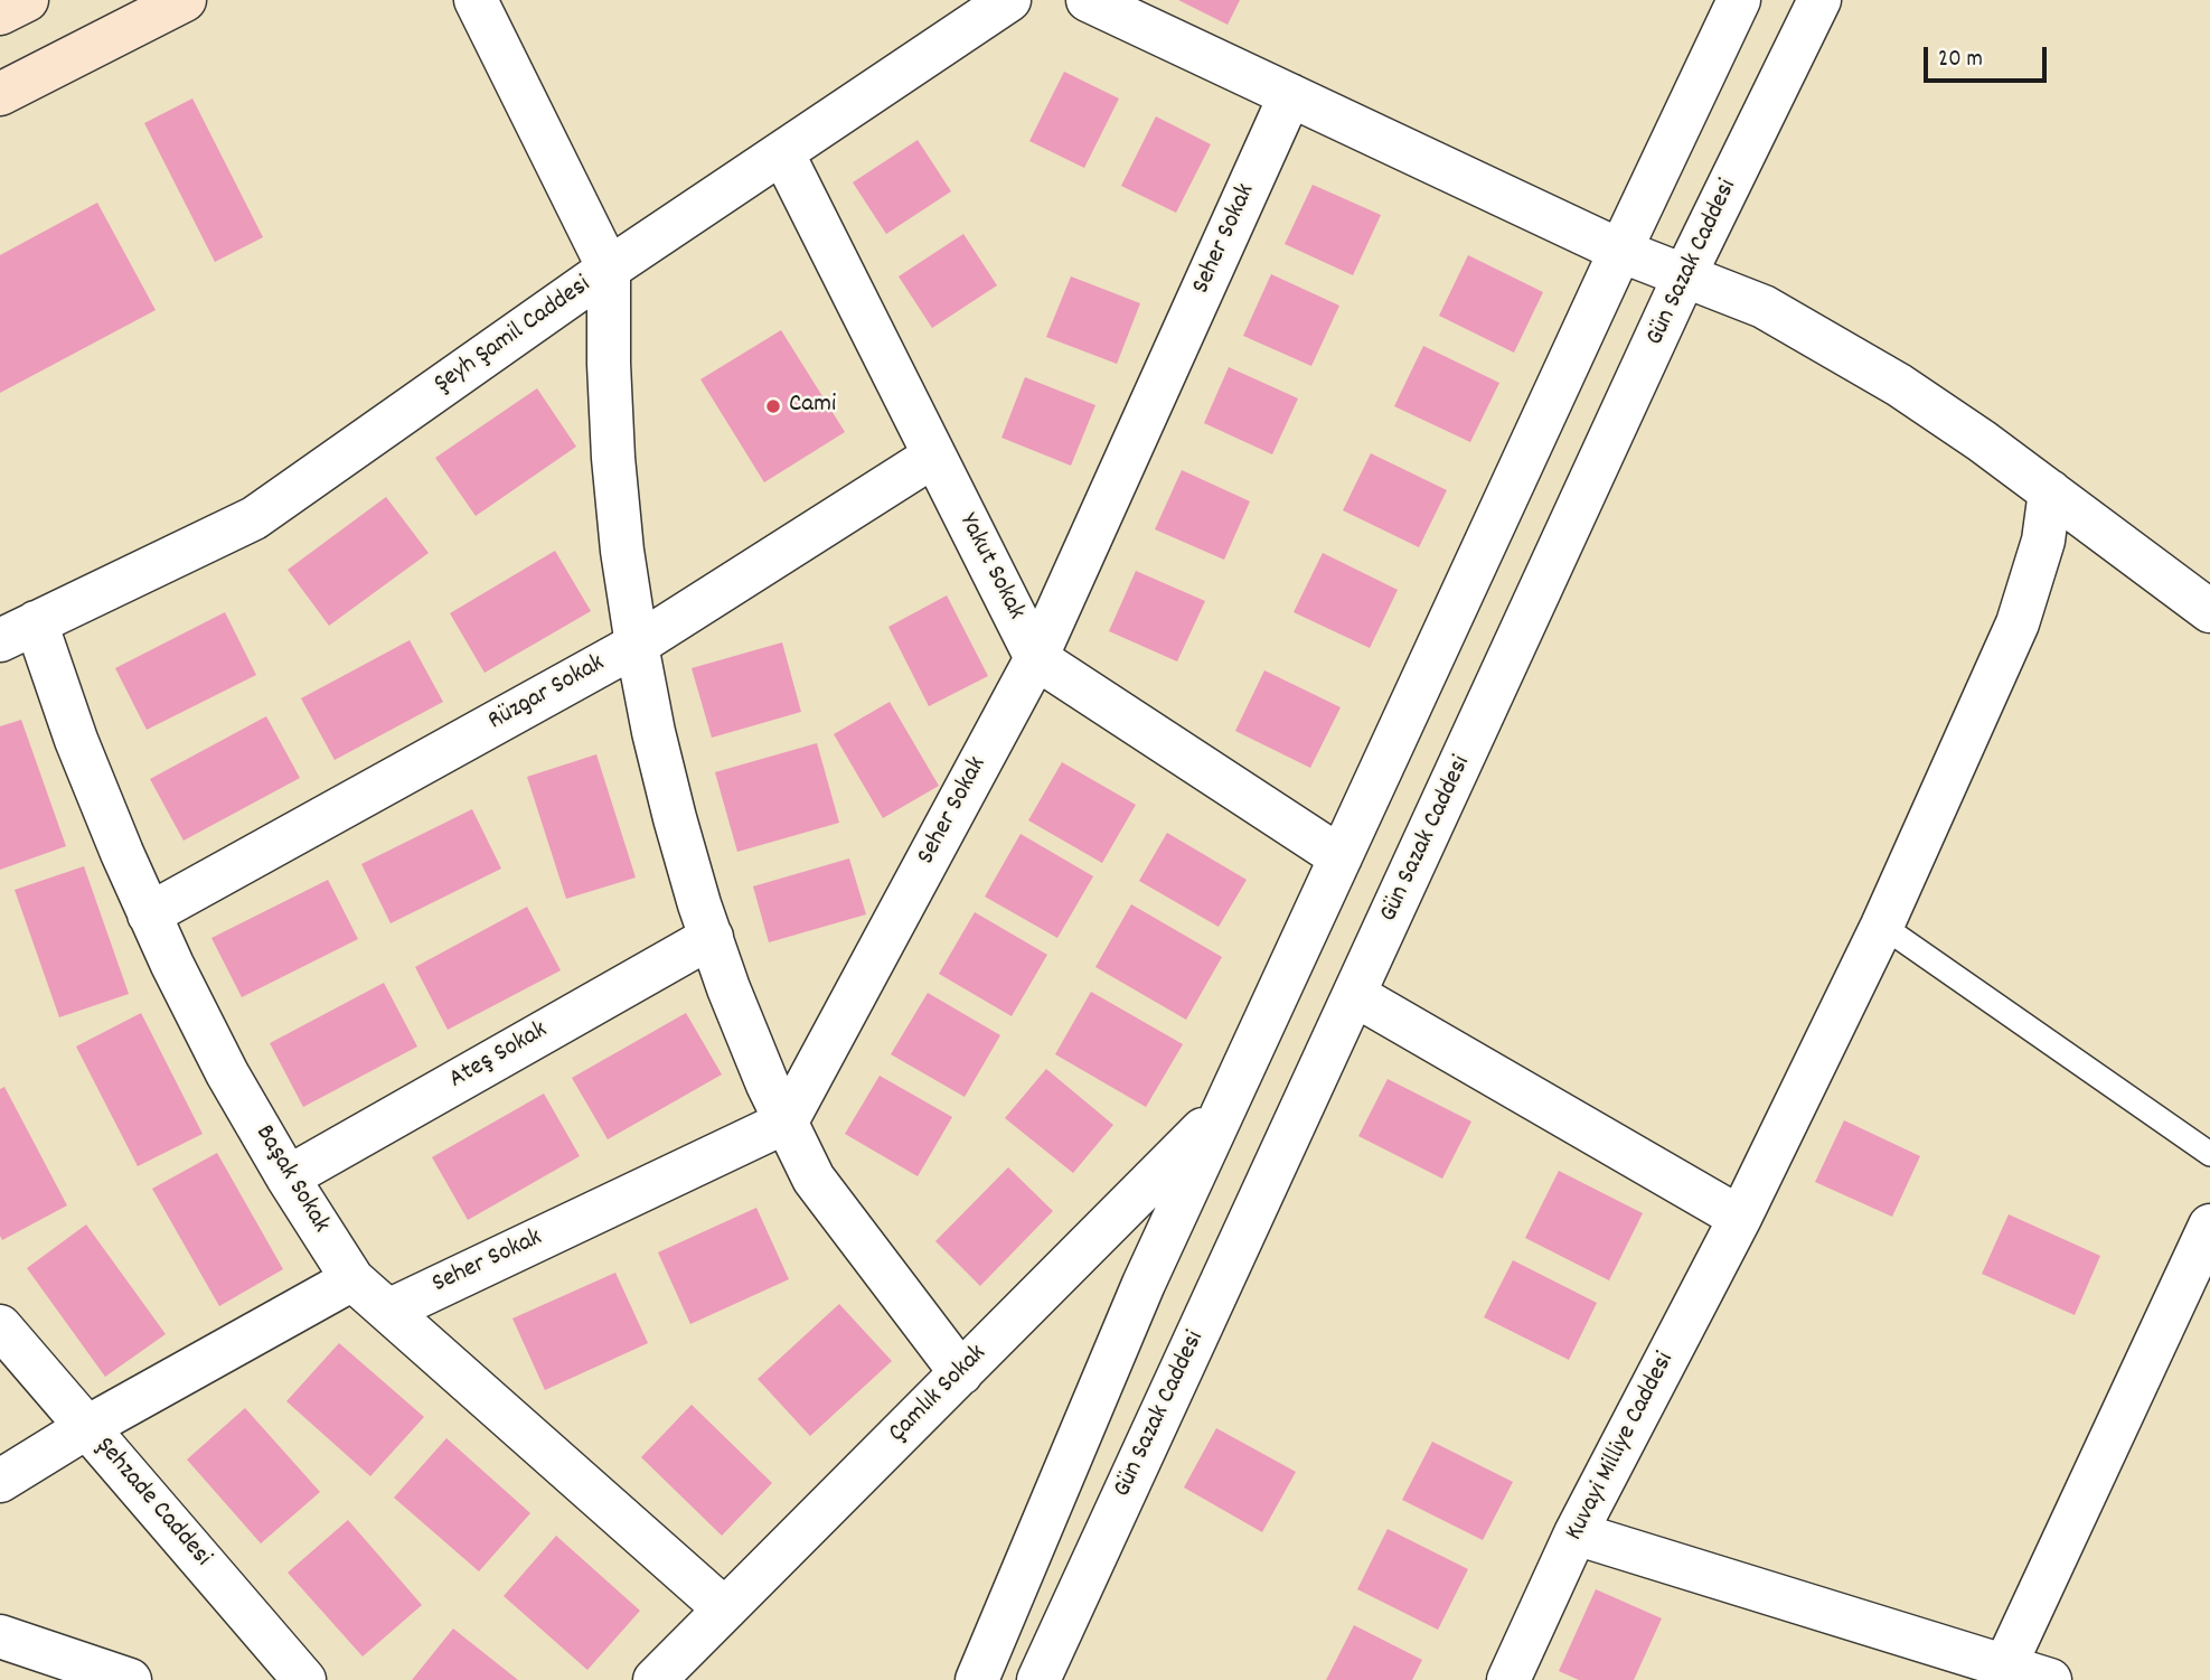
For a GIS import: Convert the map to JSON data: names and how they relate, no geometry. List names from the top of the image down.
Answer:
{
  "streets": {
    "street": [
      "Seher Sokak",
      "Gün Sazak Caddesi",
      "Şeyh Şamil Caddesi",
      "Yakut Sokak",
      "Rüzgar Sokak",
      "Ateş Sokak",
      "Başak Sokak",
      "Çamlık Sokak",
      "Kuvayi Milliye Caddesi",
      "Şehzade Caddesi"
    ]
  },
  "crossings": [
    ["Seher Sokak", "Yakut Sokak"],
    ["Seher Sokak", "Başak Sokak"],
    ["Şeyh Şamil Caddesi", "Yakut Sokak"],
    ["Şeyh Şamil Caddesi", "Başak Sokak"],
    ["Yakut Sokak", "Rüzgar Sokak"],
    ["Rüzgar Sokak", "Başak Sokak"],
    ["Ateş Sokak", "Başak Sokak"],
    ["Başak Sokak", "Çamlık Sokak"]
  ],
  "places": ["Cami"],
  "scale_bar": "20 m"
}
